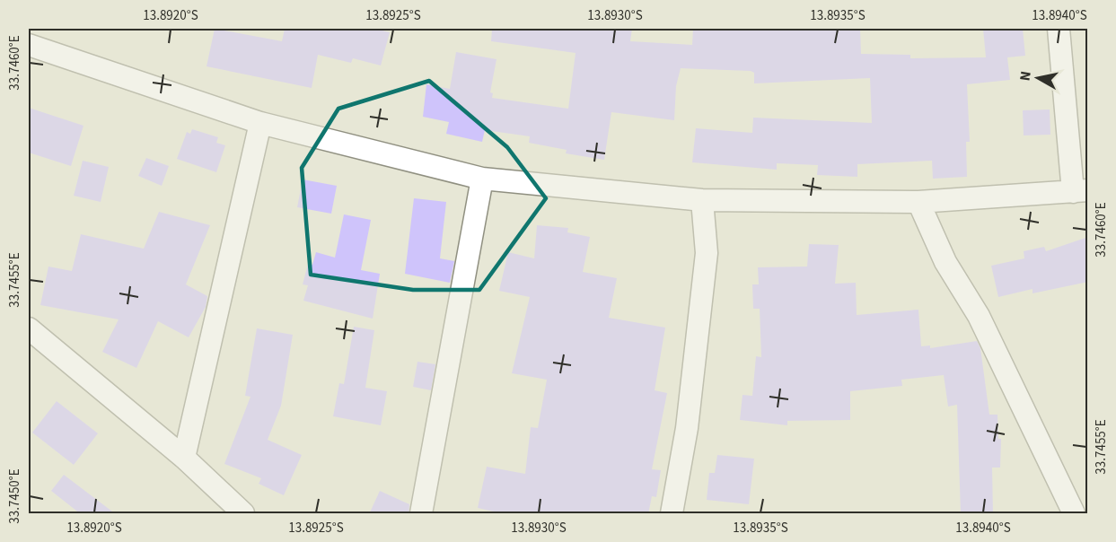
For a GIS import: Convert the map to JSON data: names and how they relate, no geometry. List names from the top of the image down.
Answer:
{
  "north": "left",
  "coordinates": [
    "13.8920°S",
    "13.8925°S",
    "13.8930°S",
    "13.8935°S",
    "13.8940°S",
    "33.7460°E",
    "33.7455°E",
    "33.7450°E"
  ]
}
